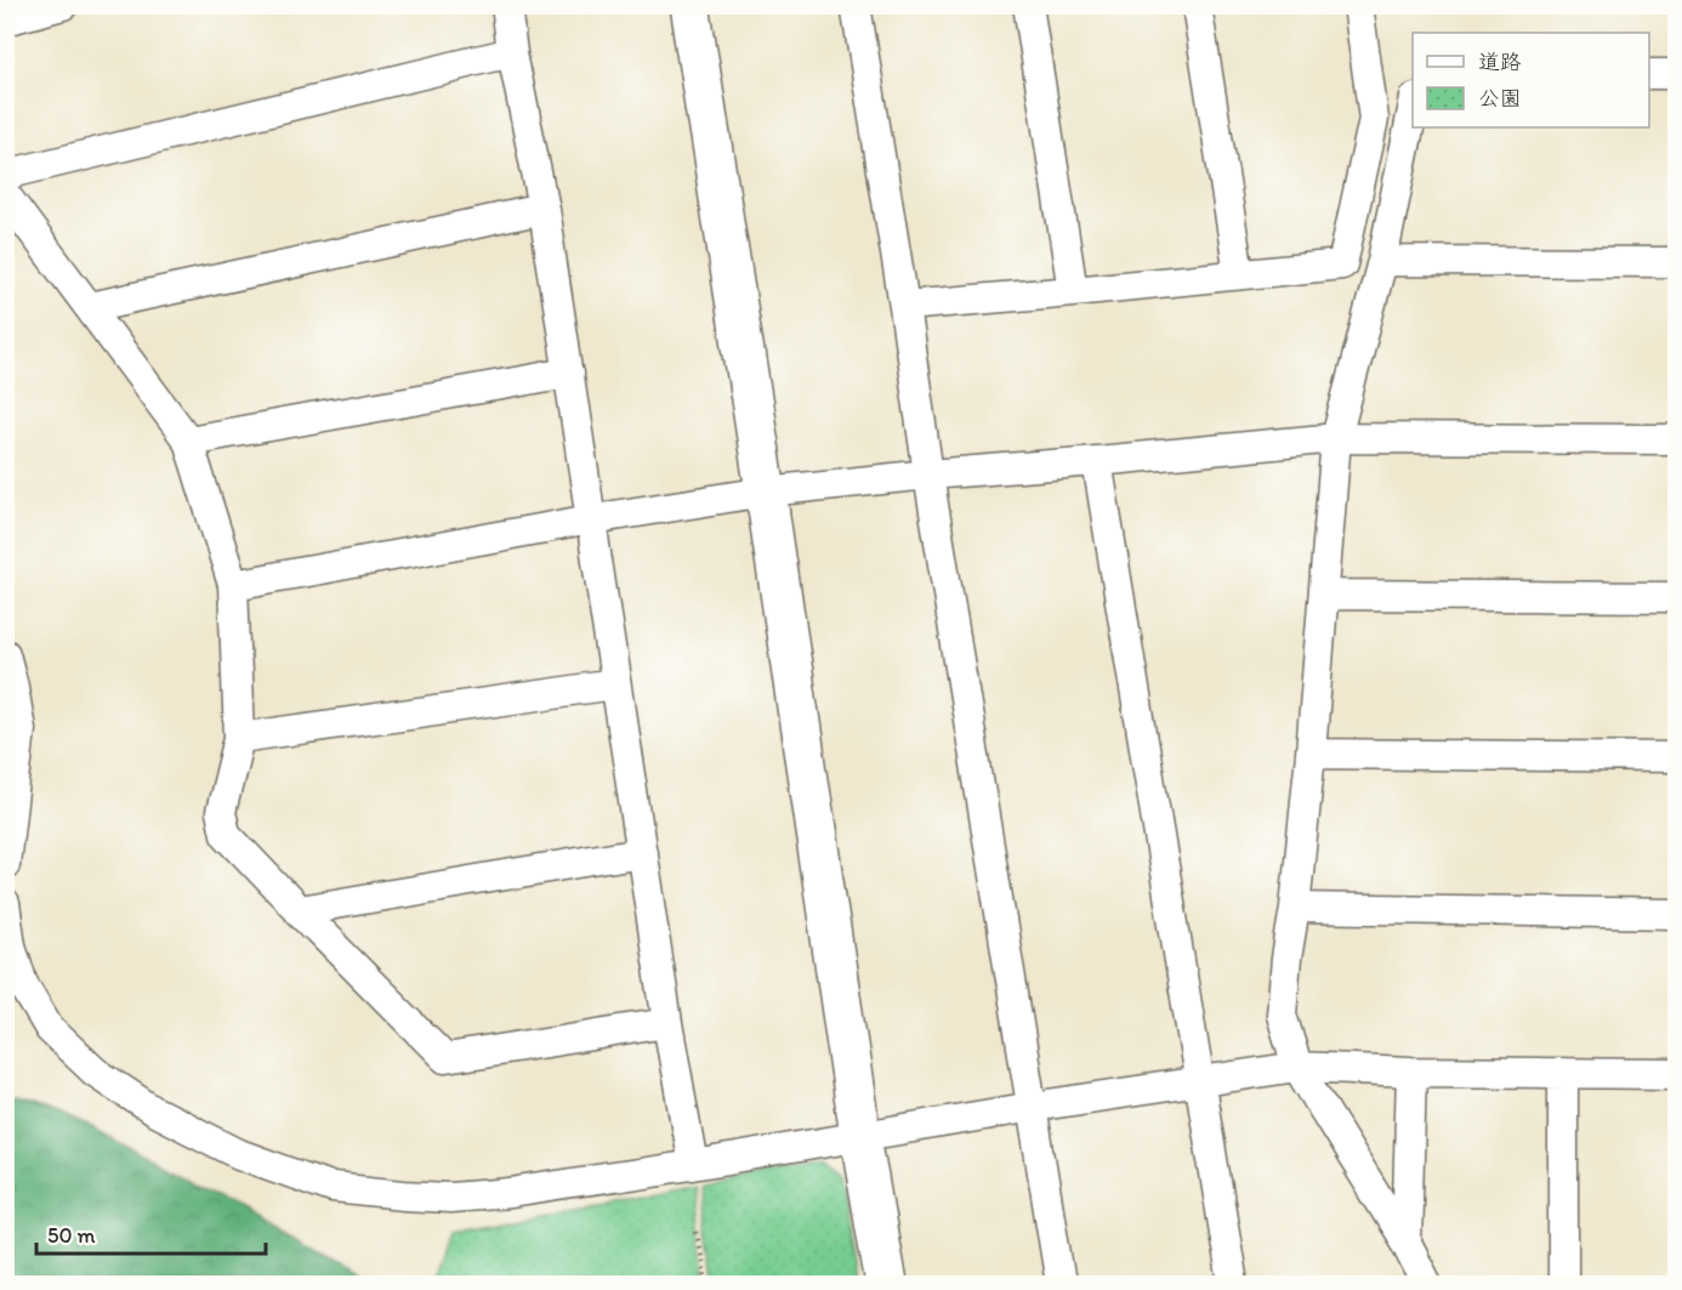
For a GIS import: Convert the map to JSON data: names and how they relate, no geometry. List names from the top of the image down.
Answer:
{
  "legend": ["道路", "公園"],
  "scale_bar": "50 m"
}
